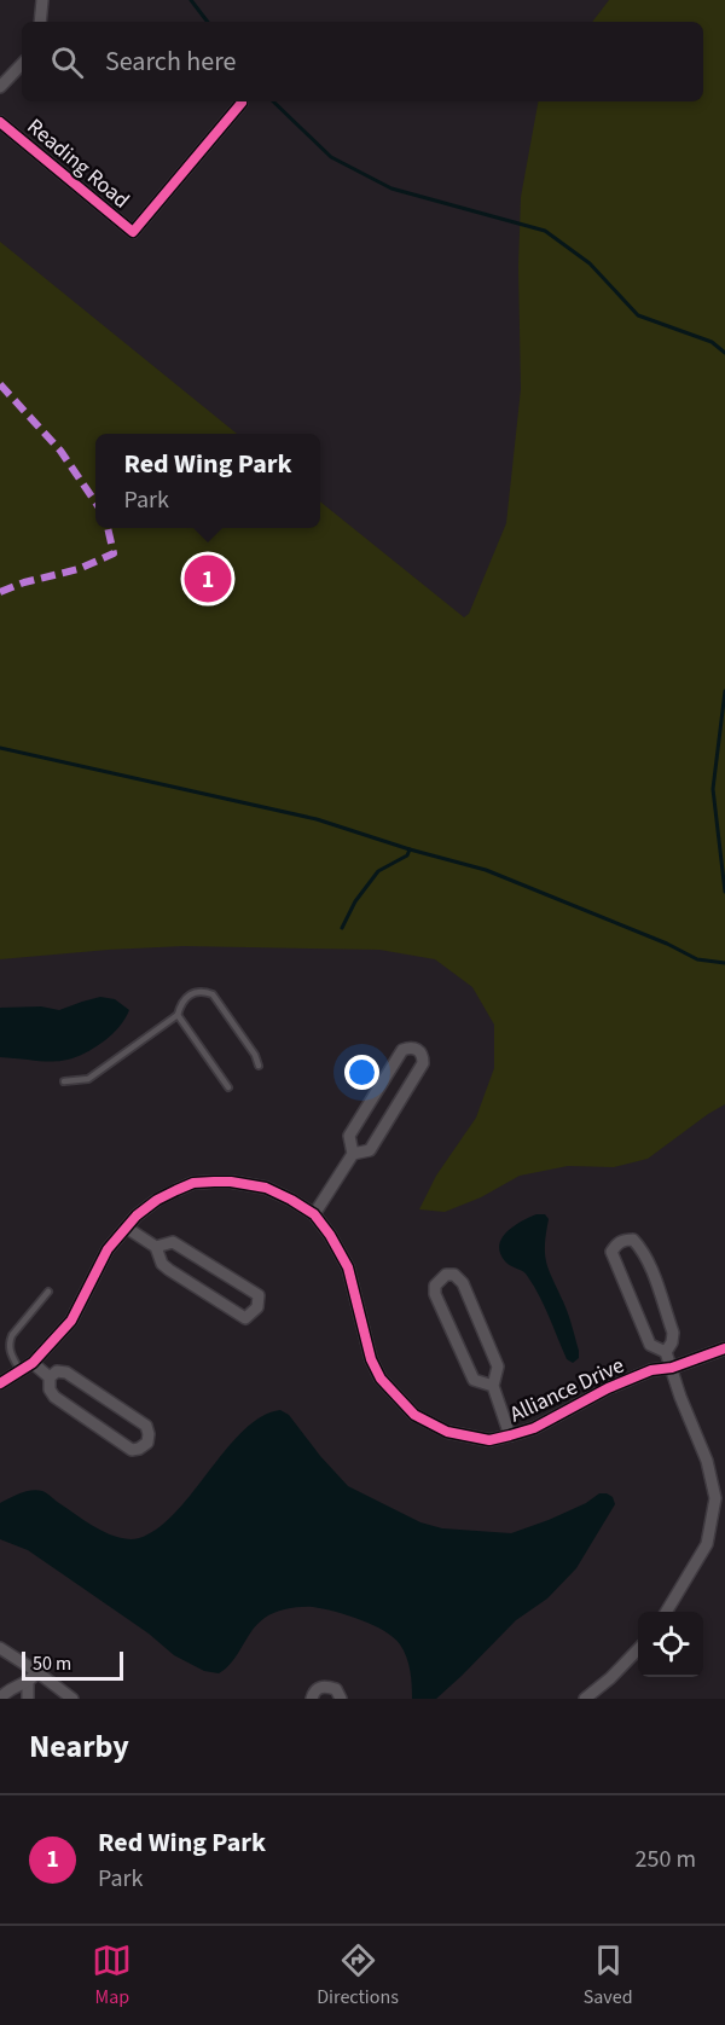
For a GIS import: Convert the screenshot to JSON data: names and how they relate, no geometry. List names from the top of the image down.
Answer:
{
  "streets": {
    "street": ["Reading Road", "Alliance Drive"]
  },
  "scale_bar": "50 m",
  "page": {
    "search": "Search here",
    "popup": ["Red Wing Park", "Park"],
    "pins": "1",
    "scale": "50 m",
    "heading": "Nearby",
    "list": [
      {
        "mark": "1",
        "name": "Red Wing Park",
        "note": "Park",
        "value": "250 m"
      }
    ],
    "nav": ["Map", "Directions", "Saved"]
  }
}
